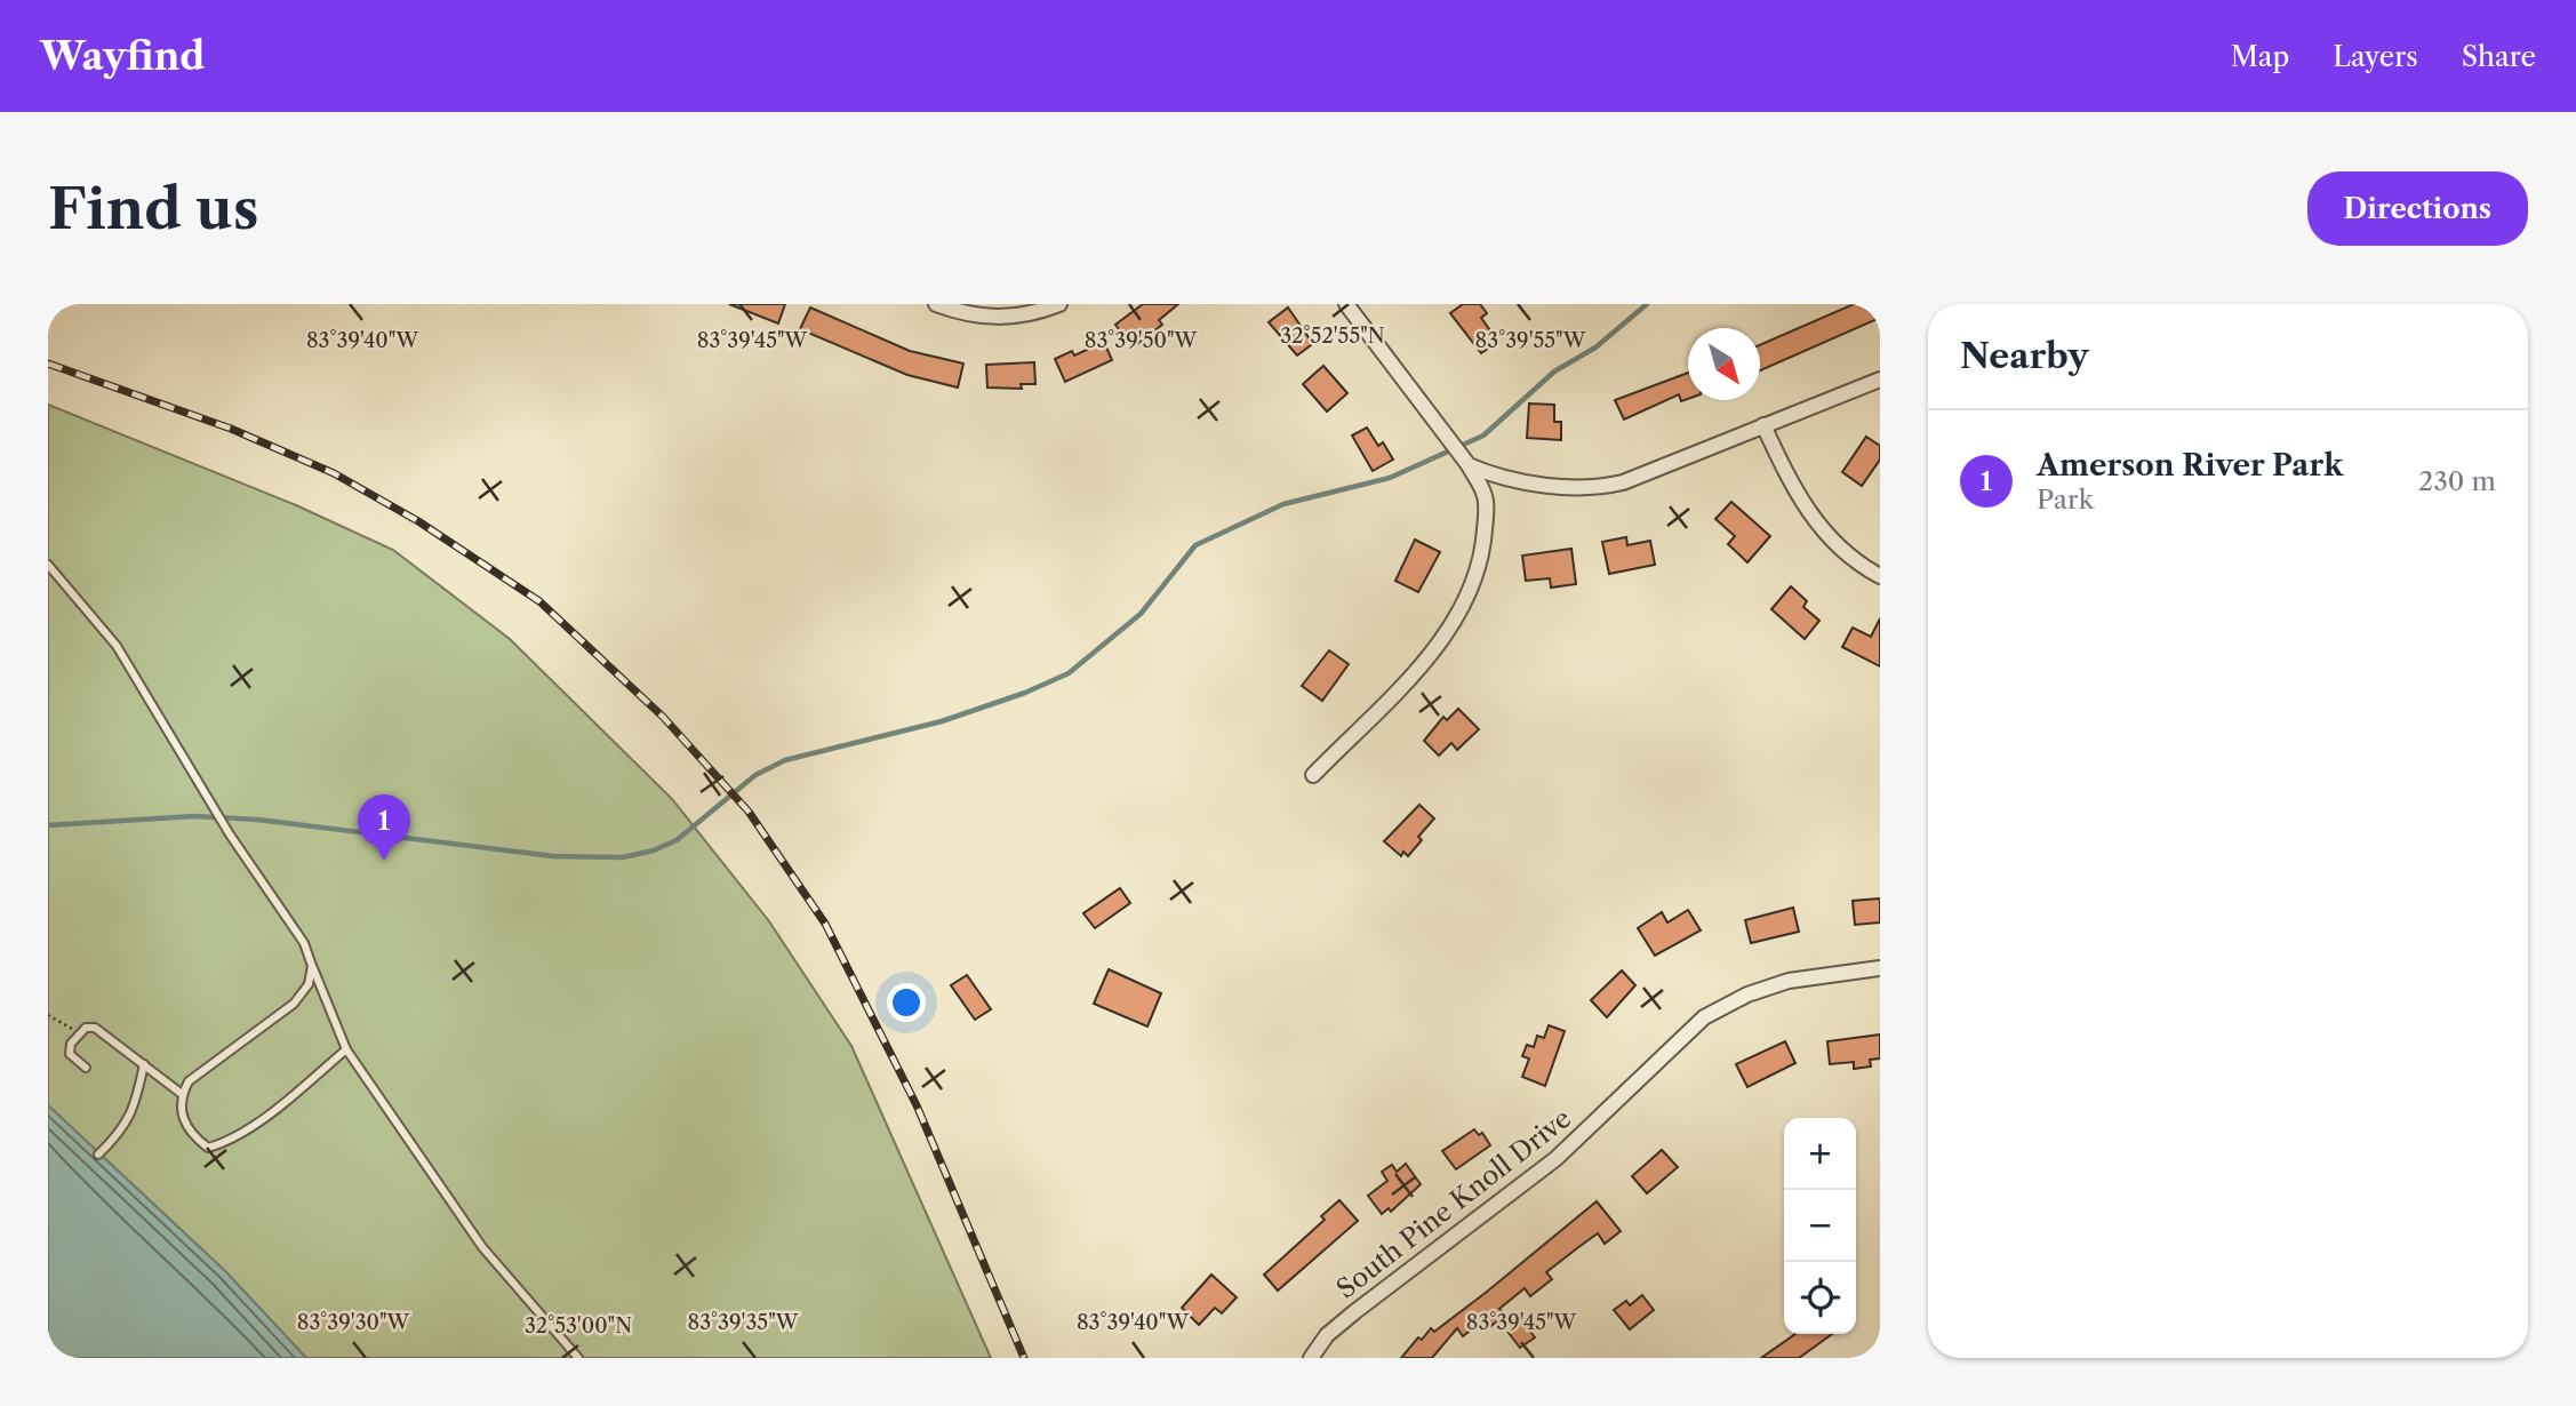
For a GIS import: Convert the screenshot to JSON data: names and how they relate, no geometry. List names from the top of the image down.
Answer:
{
  "streets": {
    "street": ["South Pine Knoll Drive"]
  },
  "north": "bottom right",
  "page": {
    "header": "Wayfind",
    "nav": ["Map", "Layers", "Share"],
    "buttons": "Directions",
    "title": "Find us",
    "heading": "Nearby",
    "list": [
      {
        "mark": "1",
        "name": "Amerson River Park",
        "note": "Park",
        "value": "230 m"
      }
    ],
    "pins": "1",
    "map_buttons": ["+", "−"]
  },
  "coordinates": [
    "32°52'55\"N",
    "83°39'45\"W",
    "83°39'55\"W",
    "83°39'40\"W",
    "83°39'50\"W",
    "83°39'30\"W",
    "83°39'35\"W",
    "32°53'00\"N"
  ]
}
